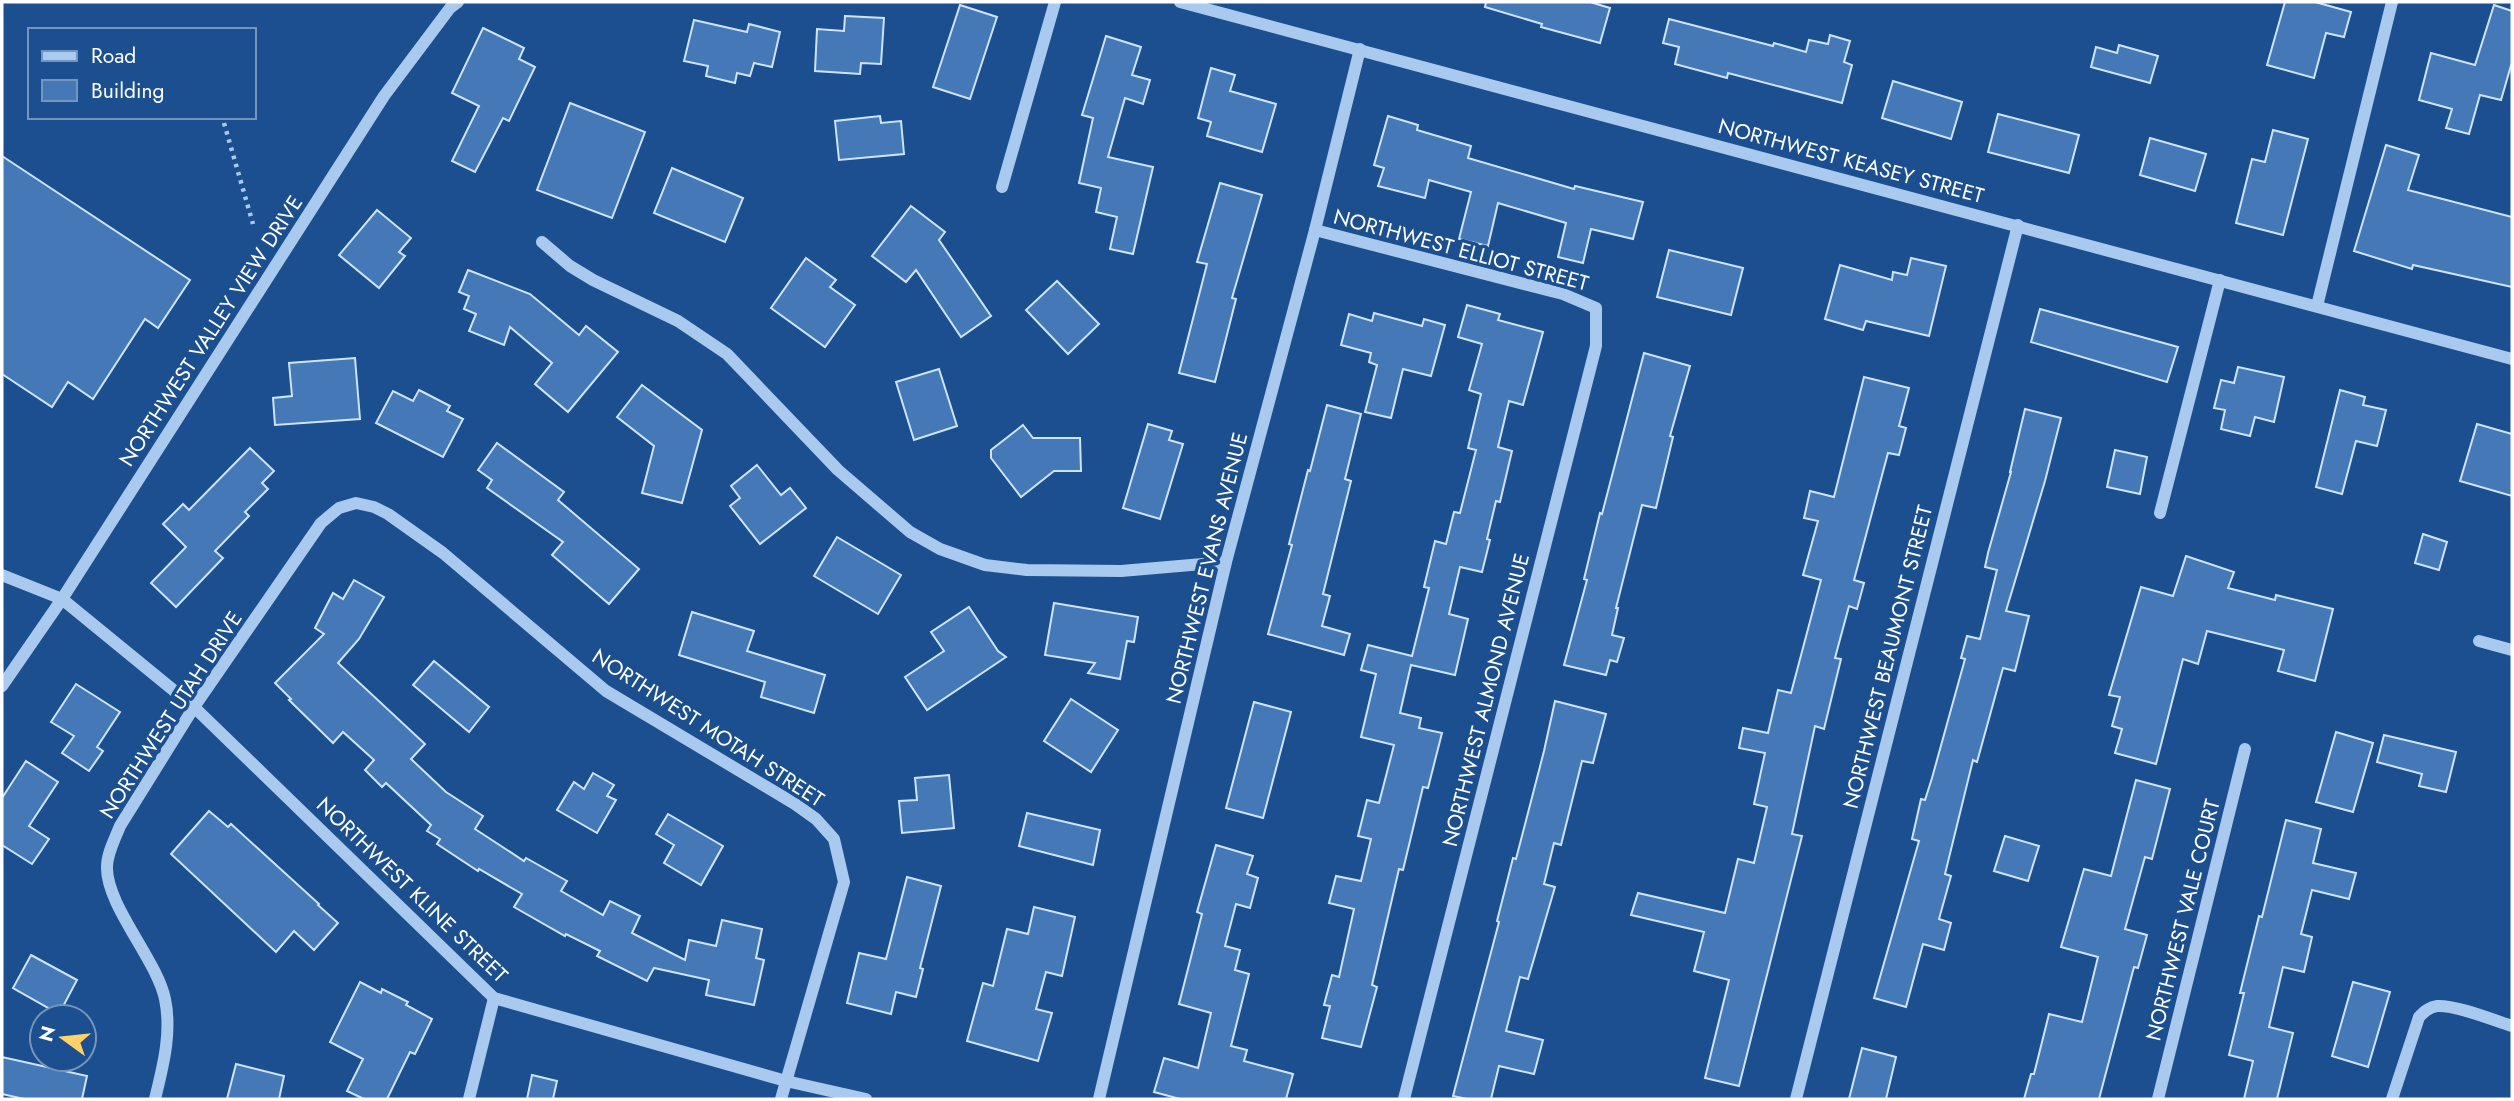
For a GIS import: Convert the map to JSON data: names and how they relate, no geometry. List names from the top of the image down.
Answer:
{
  "streets": {
    "street": [
      "NORTHWEST KEASEY STREET",
      "NORTHWEST ELLIOT STREET",
      "NORTHWEST VALLEY VIEW DRIVE",
      "NORTHWEST EVANS AVENUE",
      "NORTHWEST BEAUMONT STREET",
      "NORTHWEST ALMOND AVENUE",
      "NORTHWEST UTAH DRIVE",
      "NORTHWEST MOTAH STREET",
      "NORTHWEST KLINE STREET",
      "NORTHWEST VALE COURT"
    ]
  },
  "crossings": [
    ["NORTHWEST KEASEY STREET", "NORTHWEST EVANS AVENUE"],
    ["NORTHWEST KEASEY STREET", "NORTHWEST BEAUMONT STREET"],
    ["NORTHWEST ELLIOT STREET", "NORTHWEST EVANS AVENUE"],
    ["NORTHWEST ELLIOT STREET", "NORTHWEST ALMOND AVENUE"],
    ["NORTHWEST VALLEY VIEW DRIVE", "NORTHWEST KLINE STREET"],
    ["NORTHWEST UTAH DRIVE", "NORTHWEST MOTAH STREET"],
    ["NORTHWEST UTAH DRIVE", "NORTHWEST KLINE STREET"],
    ["NORTHWEST MOTAH STREET", "NORTHWEST KLINE STREET"]
  ],
  "legend": ["Road", "Building"],
  "north": "left"
}
